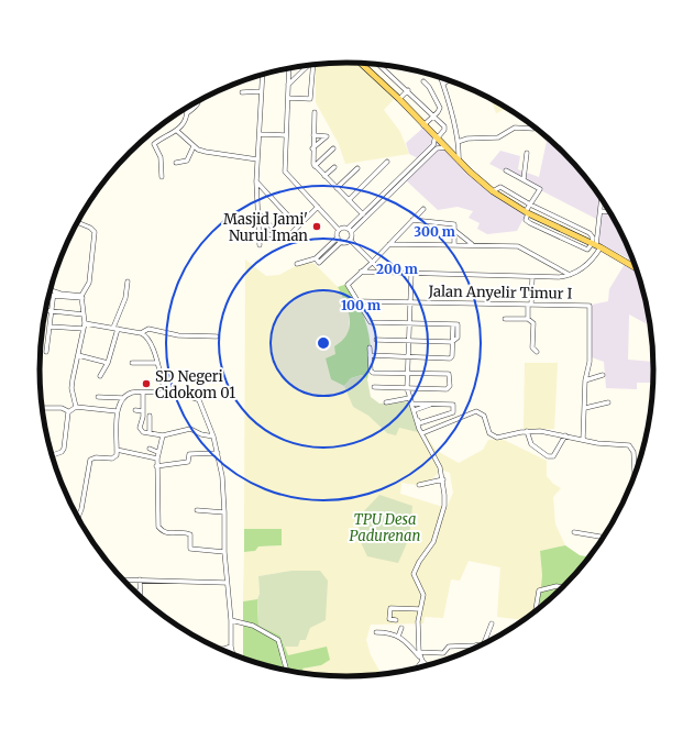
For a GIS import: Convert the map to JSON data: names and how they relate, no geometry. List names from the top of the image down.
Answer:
{
  "streets": {
    "street": ["Jalan Anyelir Timur I"]
  },
  "parks": ["TPU Desa Padurenan"],
  "places": ["Masjid Jami' Nurul Iman", "SD Negeri Cidokom 01"],
  "rings": ["300 m", "200 m", "100 m"]
}
